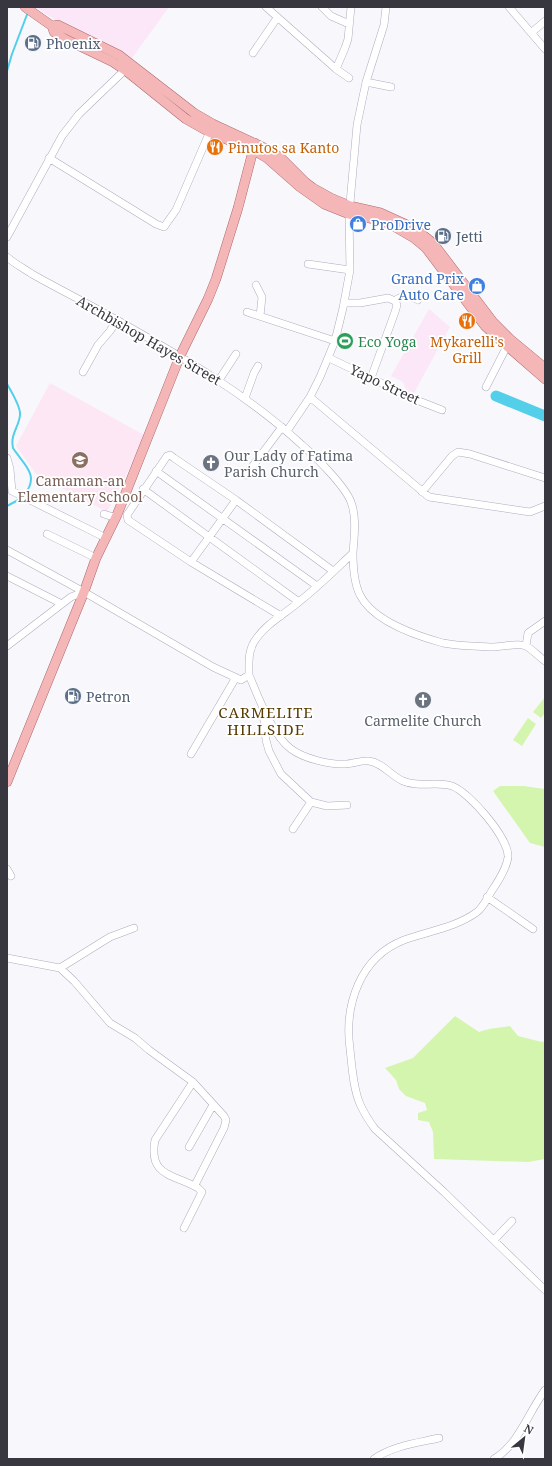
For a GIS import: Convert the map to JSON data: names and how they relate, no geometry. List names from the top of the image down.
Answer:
{
  "streets": {
    "street": ["Archbishop Hayes Street", "Yapo Street"]
  },
  "districts": ["CARMELITE HILLSIDE"],
  "places": {
    "fuel station": ["Phoenix", "Jetti", "Petron"],
    "restaurant": ["Pinutos sa Kanto", "Mykarelli's Grill"],
    "shop": ["ProDrive", "Grand Prix Auto Care"],
    "sports": ["Eco Yoga"],
    "school or university": ["Camaman-an Elementary School"],
    "church": ["Our Lady of Fatima Parish Church", "Carmelite Church"]
  },
  "north": "top right"
}
